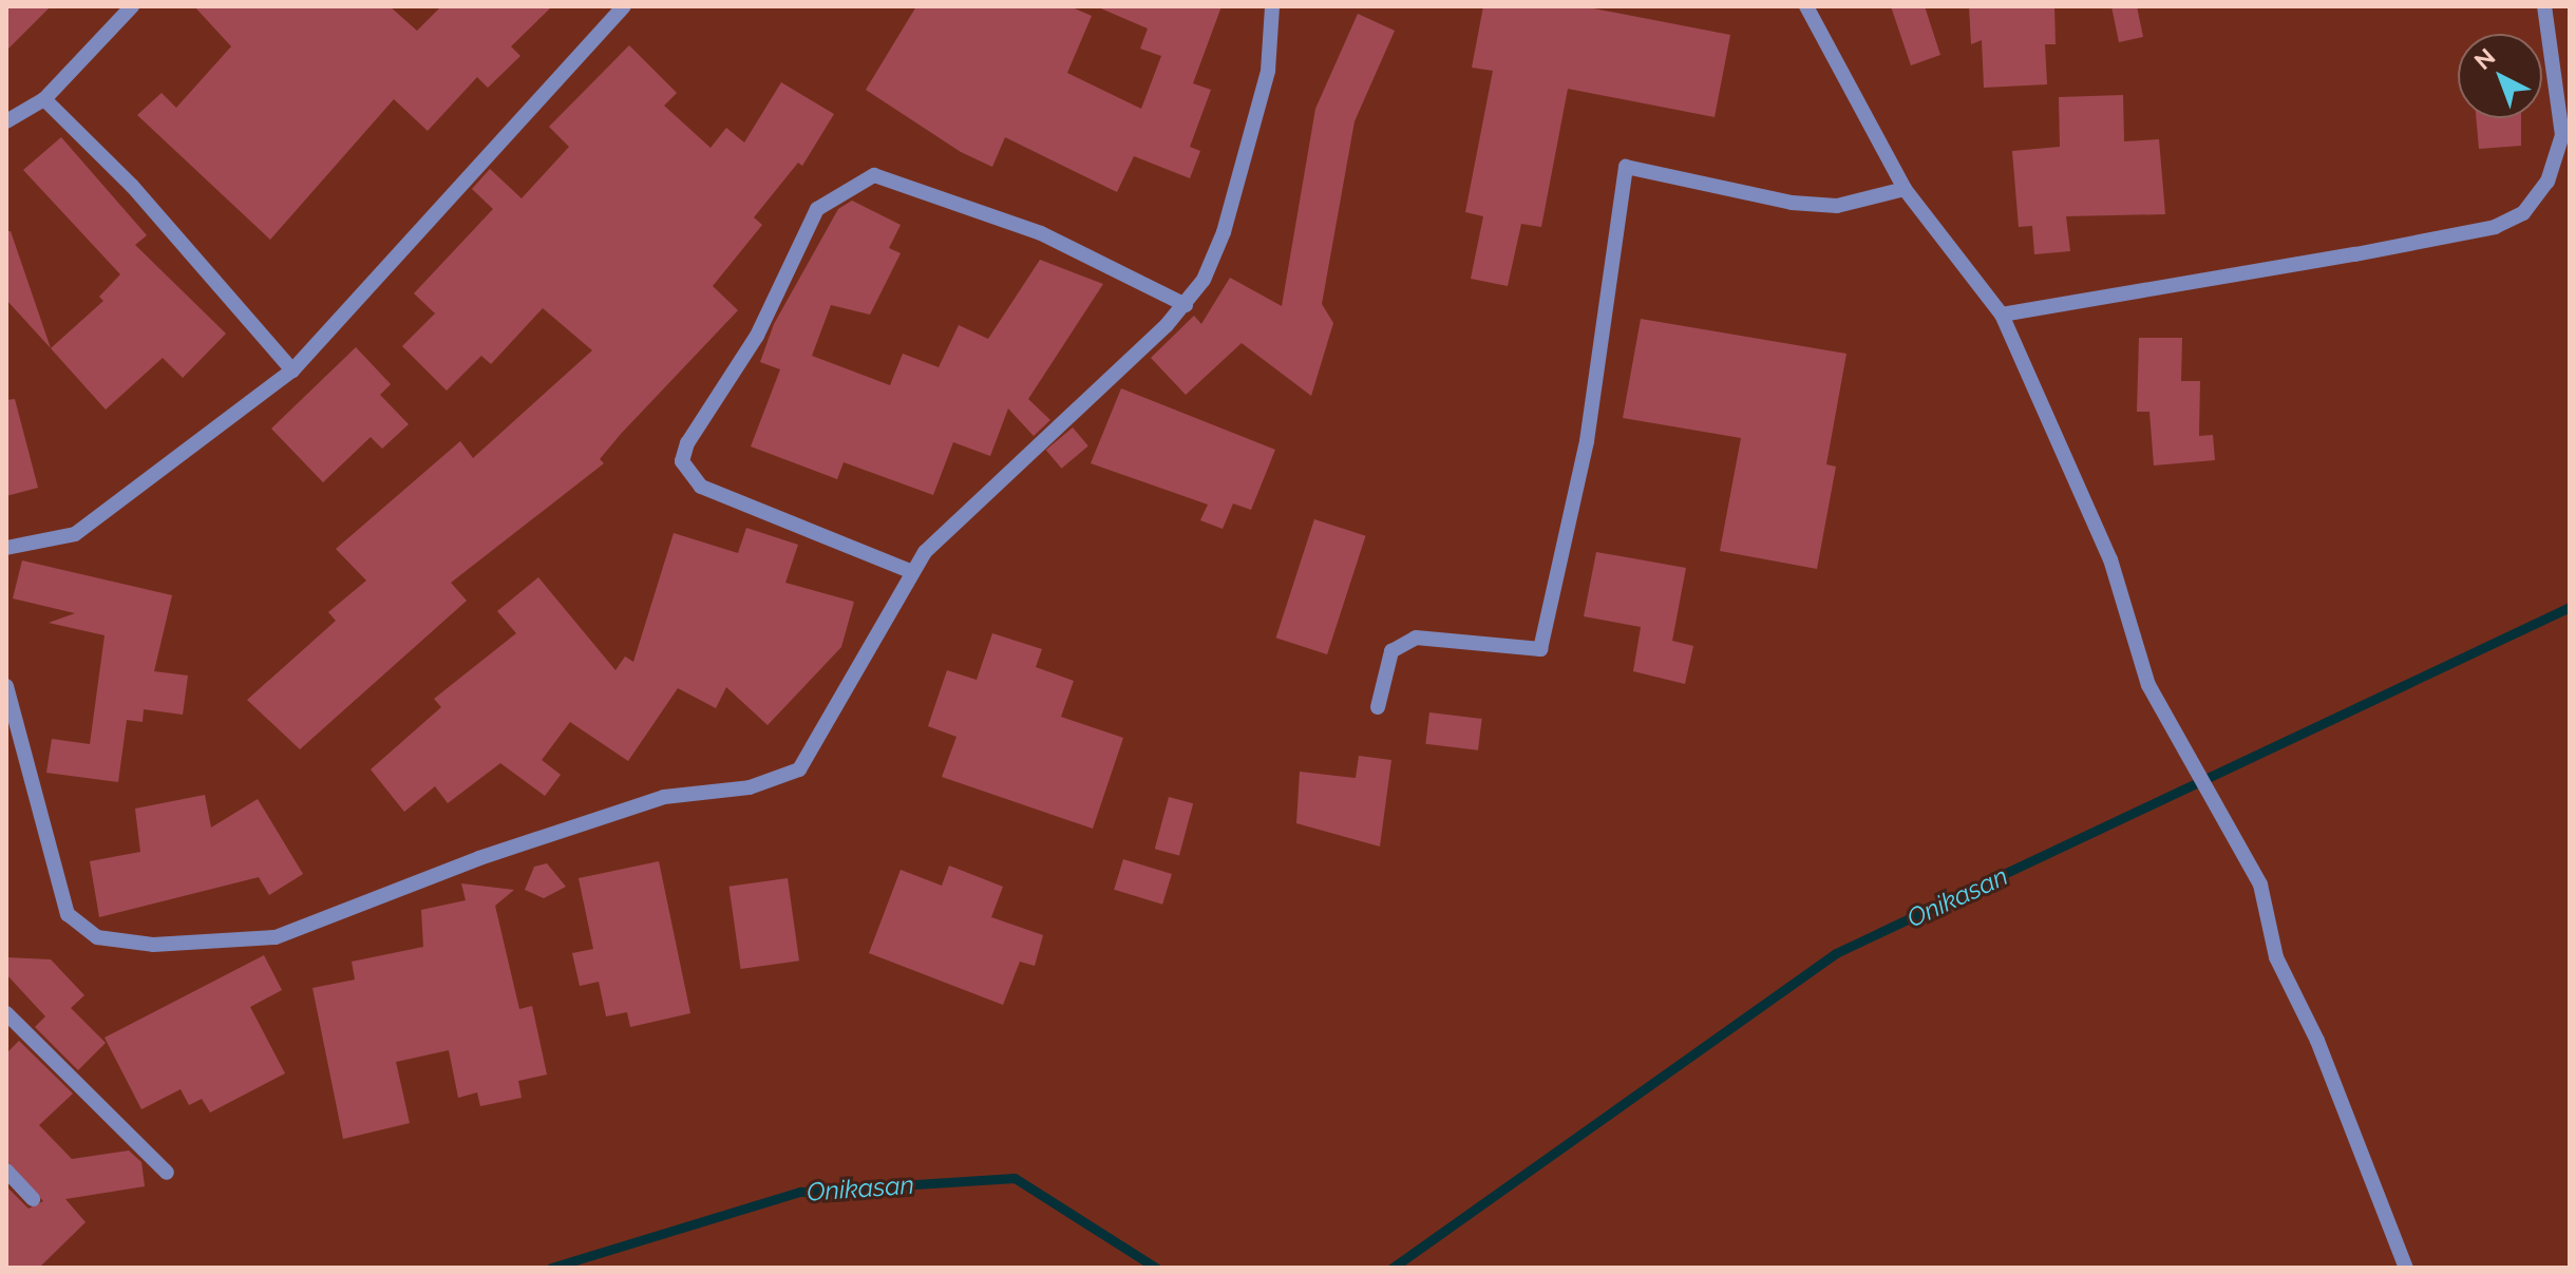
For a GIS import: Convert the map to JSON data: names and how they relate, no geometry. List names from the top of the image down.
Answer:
{
  "water": ["Onikasan"],
  "north": "top left"
}
